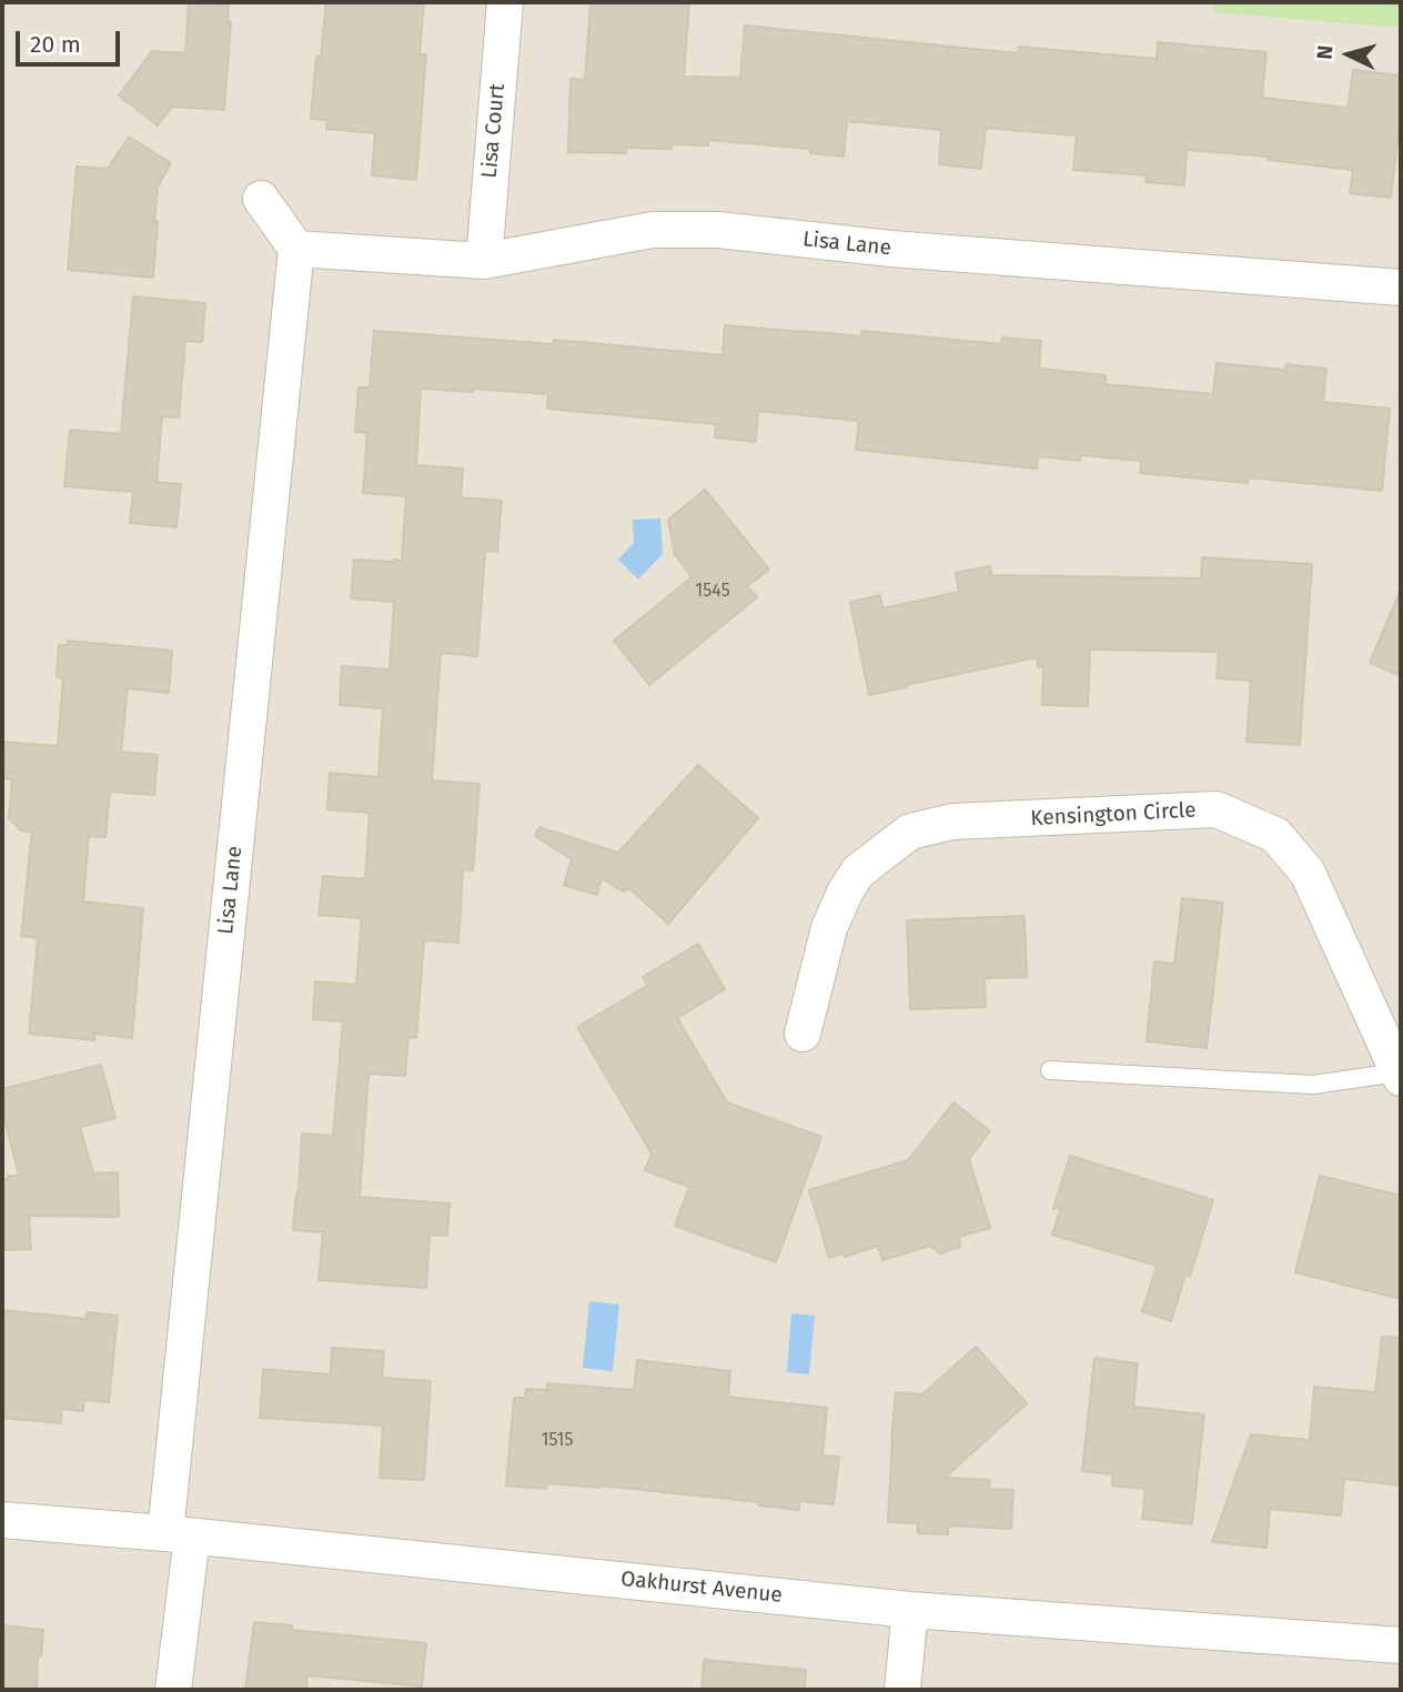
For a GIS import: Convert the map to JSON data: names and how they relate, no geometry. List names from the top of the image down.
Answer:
{
  "streets": {
    "street": [
      "Lisa Court",
      "Lisa Lane",
      "Kensington Circle",
      "Oakhurst Avenue"
    ]
  },
  "crossings": [
    ["Lisa Court", "Lisa Lane"],
    ["Lisa Lane", "Oakhurst Avenue"]
  ],
  "house_numbers": ["1545", "1515"],
  "scale_bar": "20 m",
  "north": "left"
}
